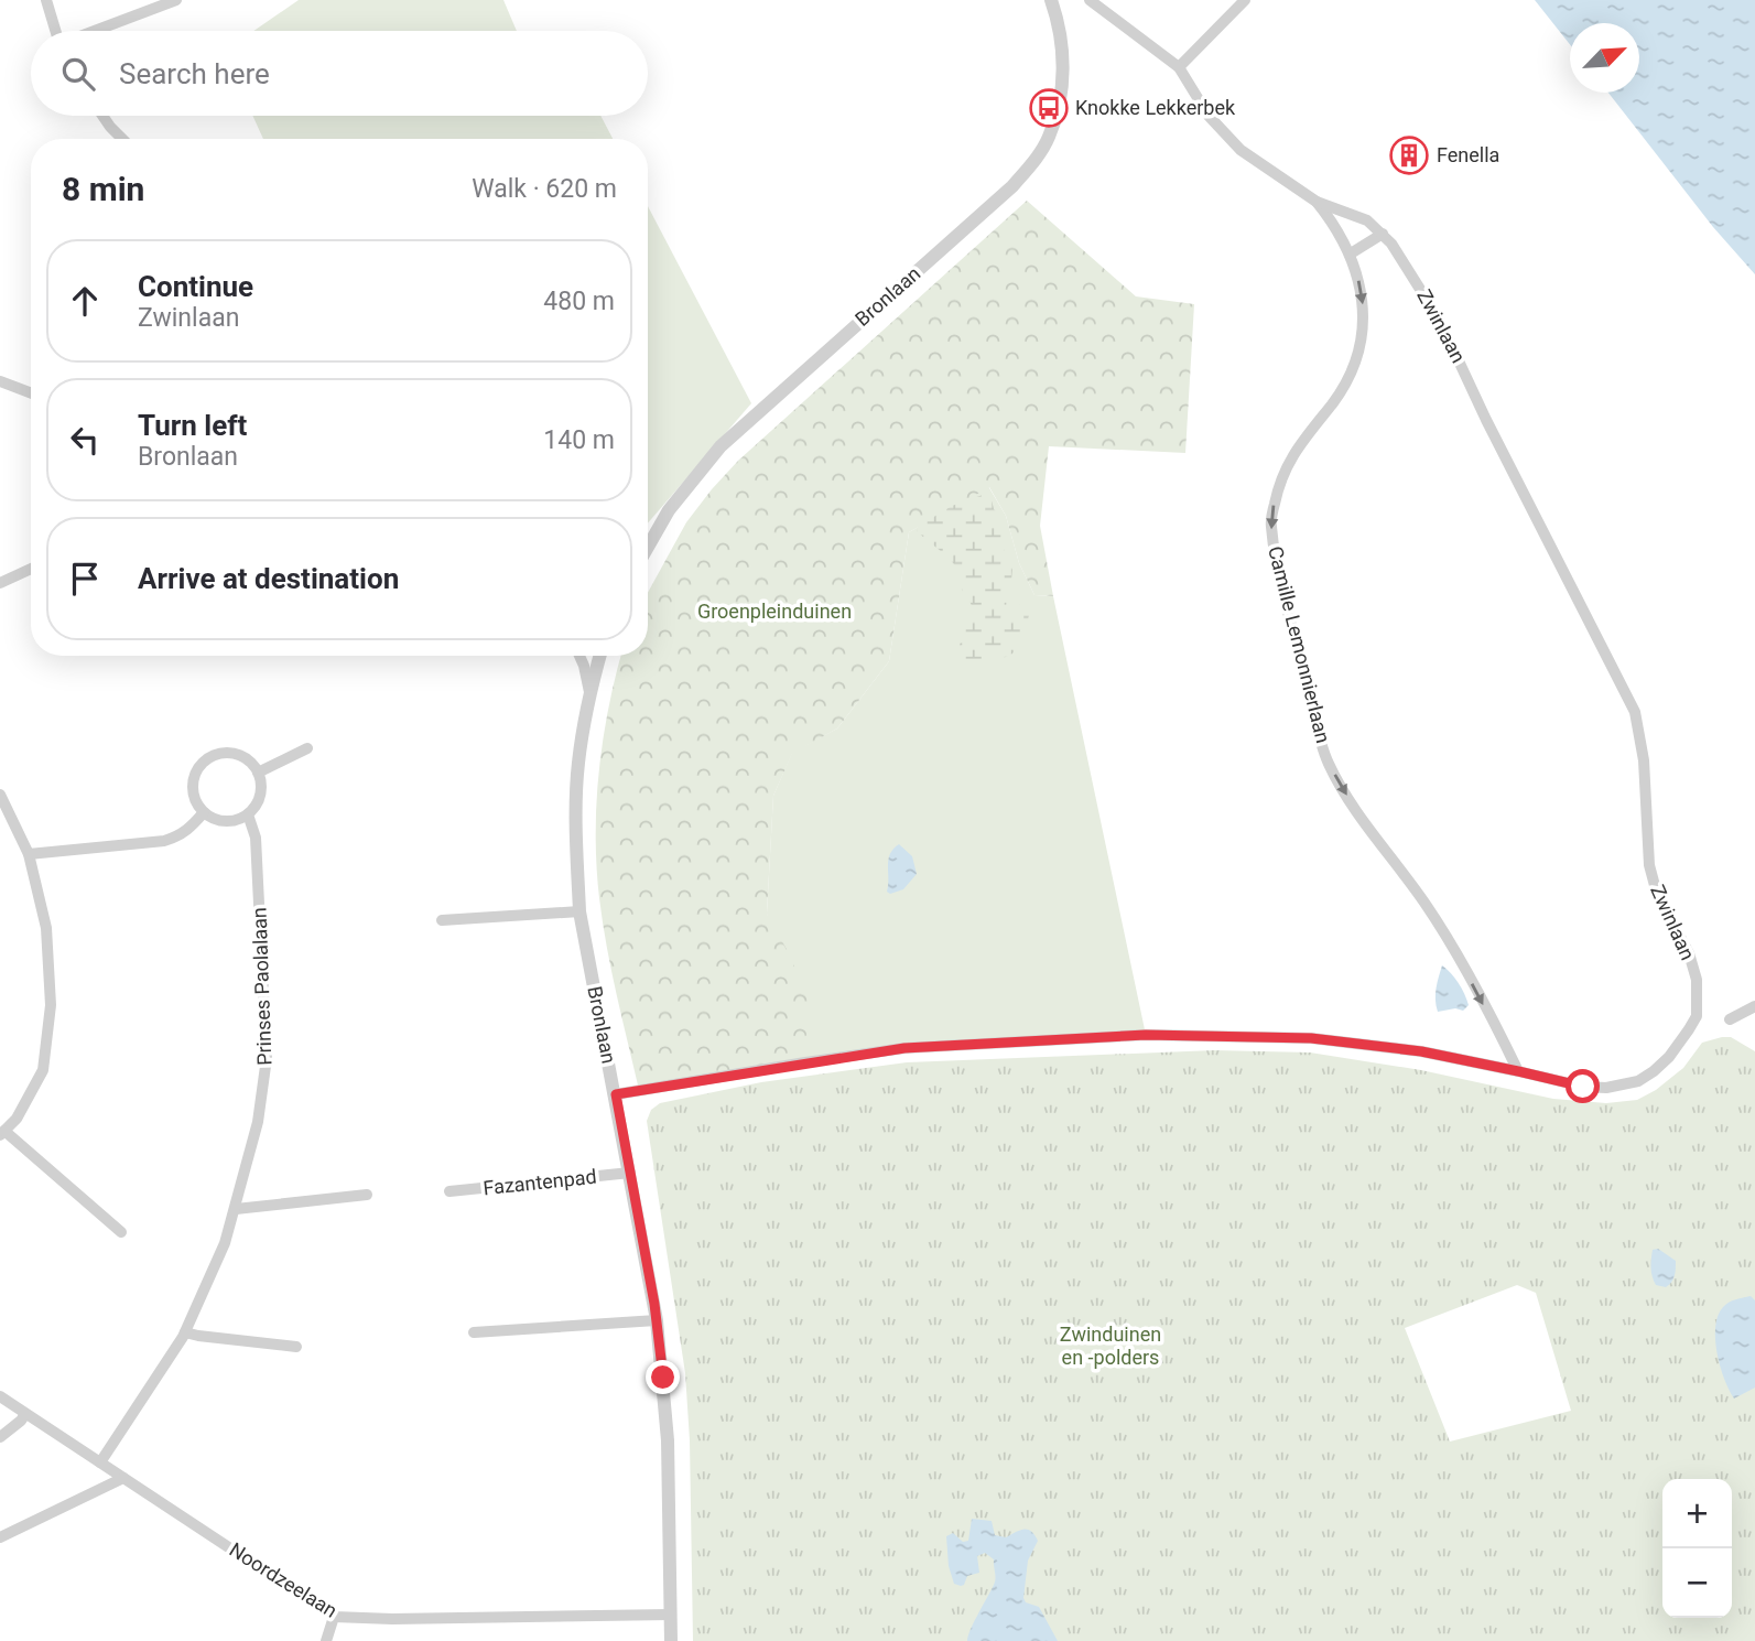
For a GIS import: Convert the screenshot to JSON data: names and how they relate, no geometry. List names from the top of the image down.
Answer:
{
  "streets": {
    "street": [
      "Bronlaan",
      "Zwinlaan",
      "Camille Lemonnierlaan",
      "Prinses Paolalaan",
      "Fazantenpad",
      "Noordzeelaan"
    ]
  },
  "crossings": [
    ["Bronlaan", "Zwinlaan"],
    ["Bronlaan", "Fazantenpad"],
    ["Bronlaan", "Noordzeelaan"],
    ["Zwinlaan", "Camille Lemonnierlaan"],
    ["Prinses Paolalaan", "Noordzeelaan"]
  ],
  "one_way": ["Camille Lemonnierlaan"],
  "parks": ["Groenpleinduinen", "Zwinduinen en -polders"],
  "places": {
    "bus stop": ["Knokke Lekkerbek"],
    "building": ["Fenella"]
  },
  "north": "top right",
  "page": {
    "search": "Search here",
    "heading": ["8 min", "Walk · 620 m"],
    "list": [
      ["Continue", "Zwinlaan", "480 m"],
      ["Turn left", "Bronlaan", "140 m"],
      "Arrive at destination"
    ],
    "map_buttons": ["+", "−"]
  }
}
